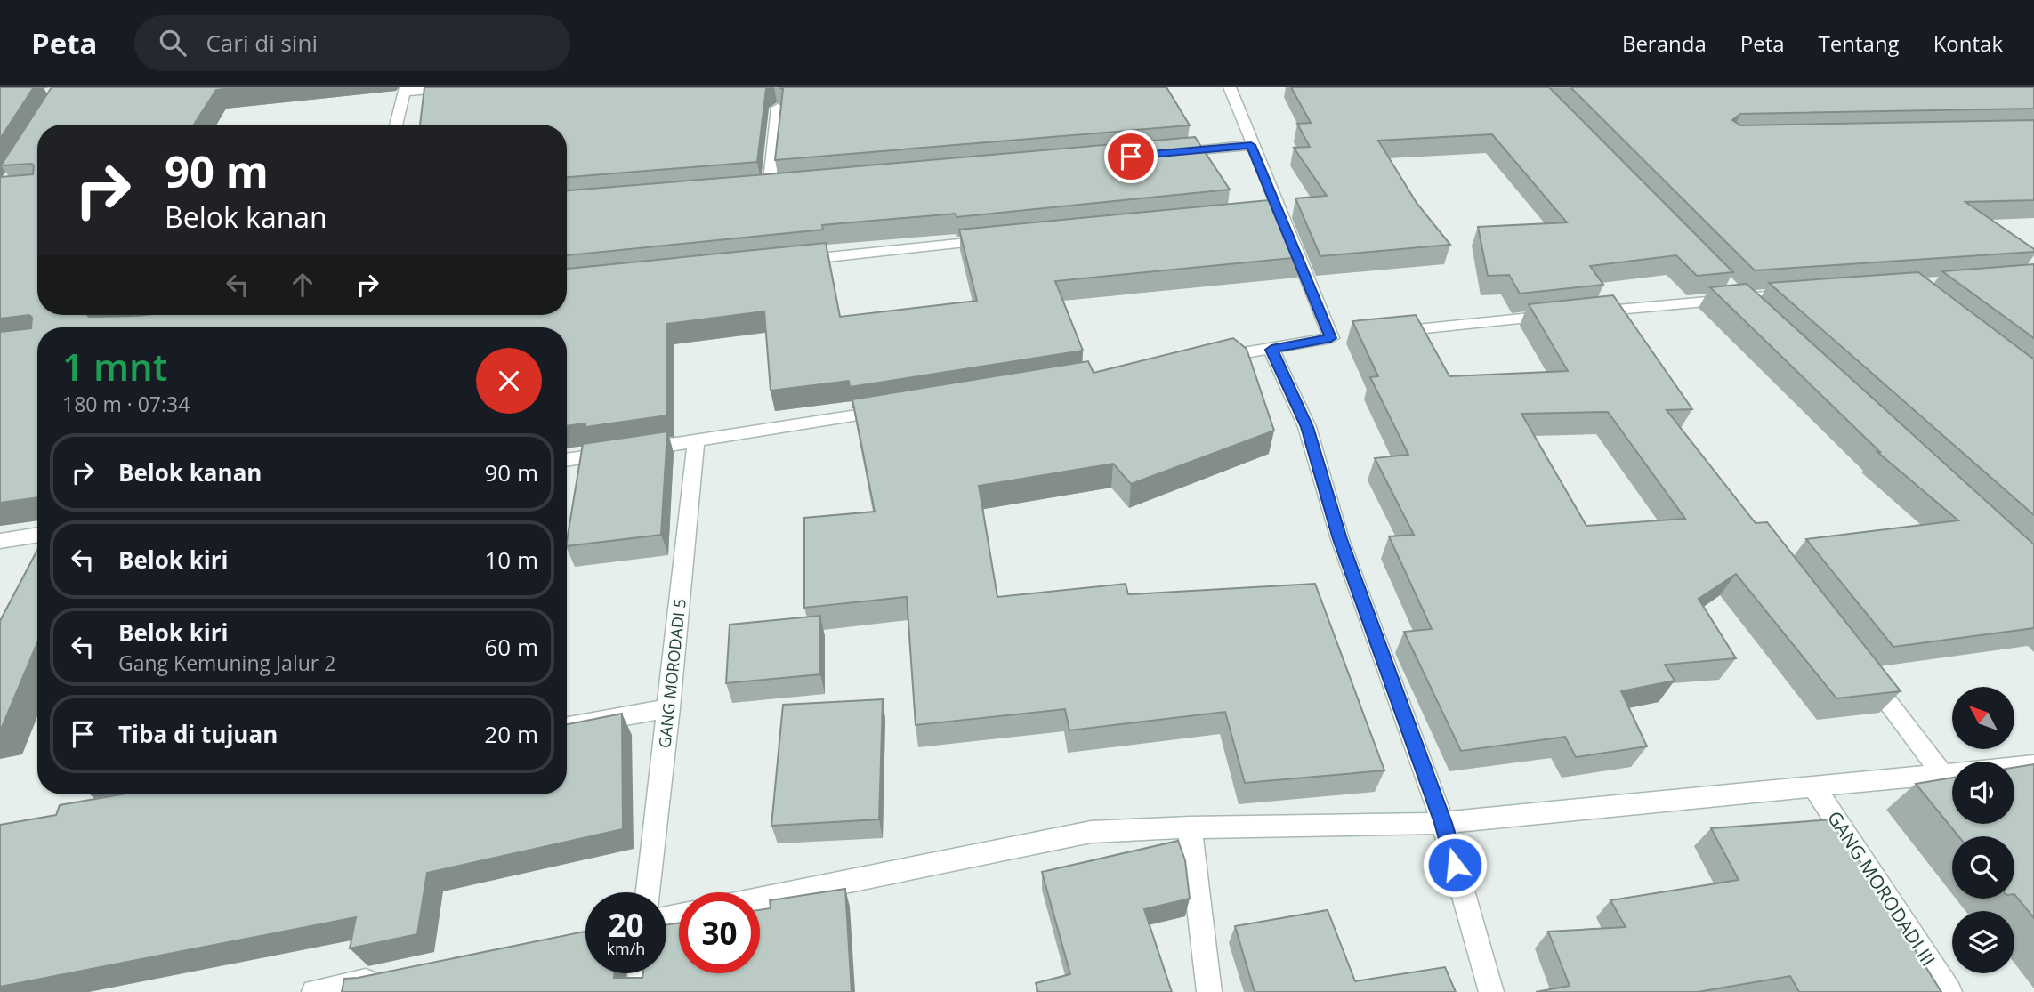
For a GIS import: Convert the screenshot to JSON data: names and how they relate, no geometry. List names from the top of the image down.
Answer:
{
  "streets": {
    "street": ["GANG MORODADI 5", "GANG MORODADI III"]
  },
  "north": "top left",
  "page": {
    "header": "Peta",
    "search": "Cari di sini",
    "nav": [
      "Beranda",
      "Peta",
      "Tentang",
      "Kontak"
    ],
    "turn": ["90 m", "Belok kanan"],
    "heading": ["1 mnt", "180 m · 07:34"],
    "list": [
      {
        "name": "Belok kanan",
        "value": "90 m"
      },
      {
        "name": "Belok kiri",
        "value": "10 m"
      },
      {
        "name": "Belok kiri",
        "note": "Gang Kemuning Jalur 2",
        "value": "60 m"
      },
      {
        "name": "Tiba di tujuan",
        "value": "20 m"
      }
    ],
    "speed": "20 km/h",
    "limit": "30"
  }
}
